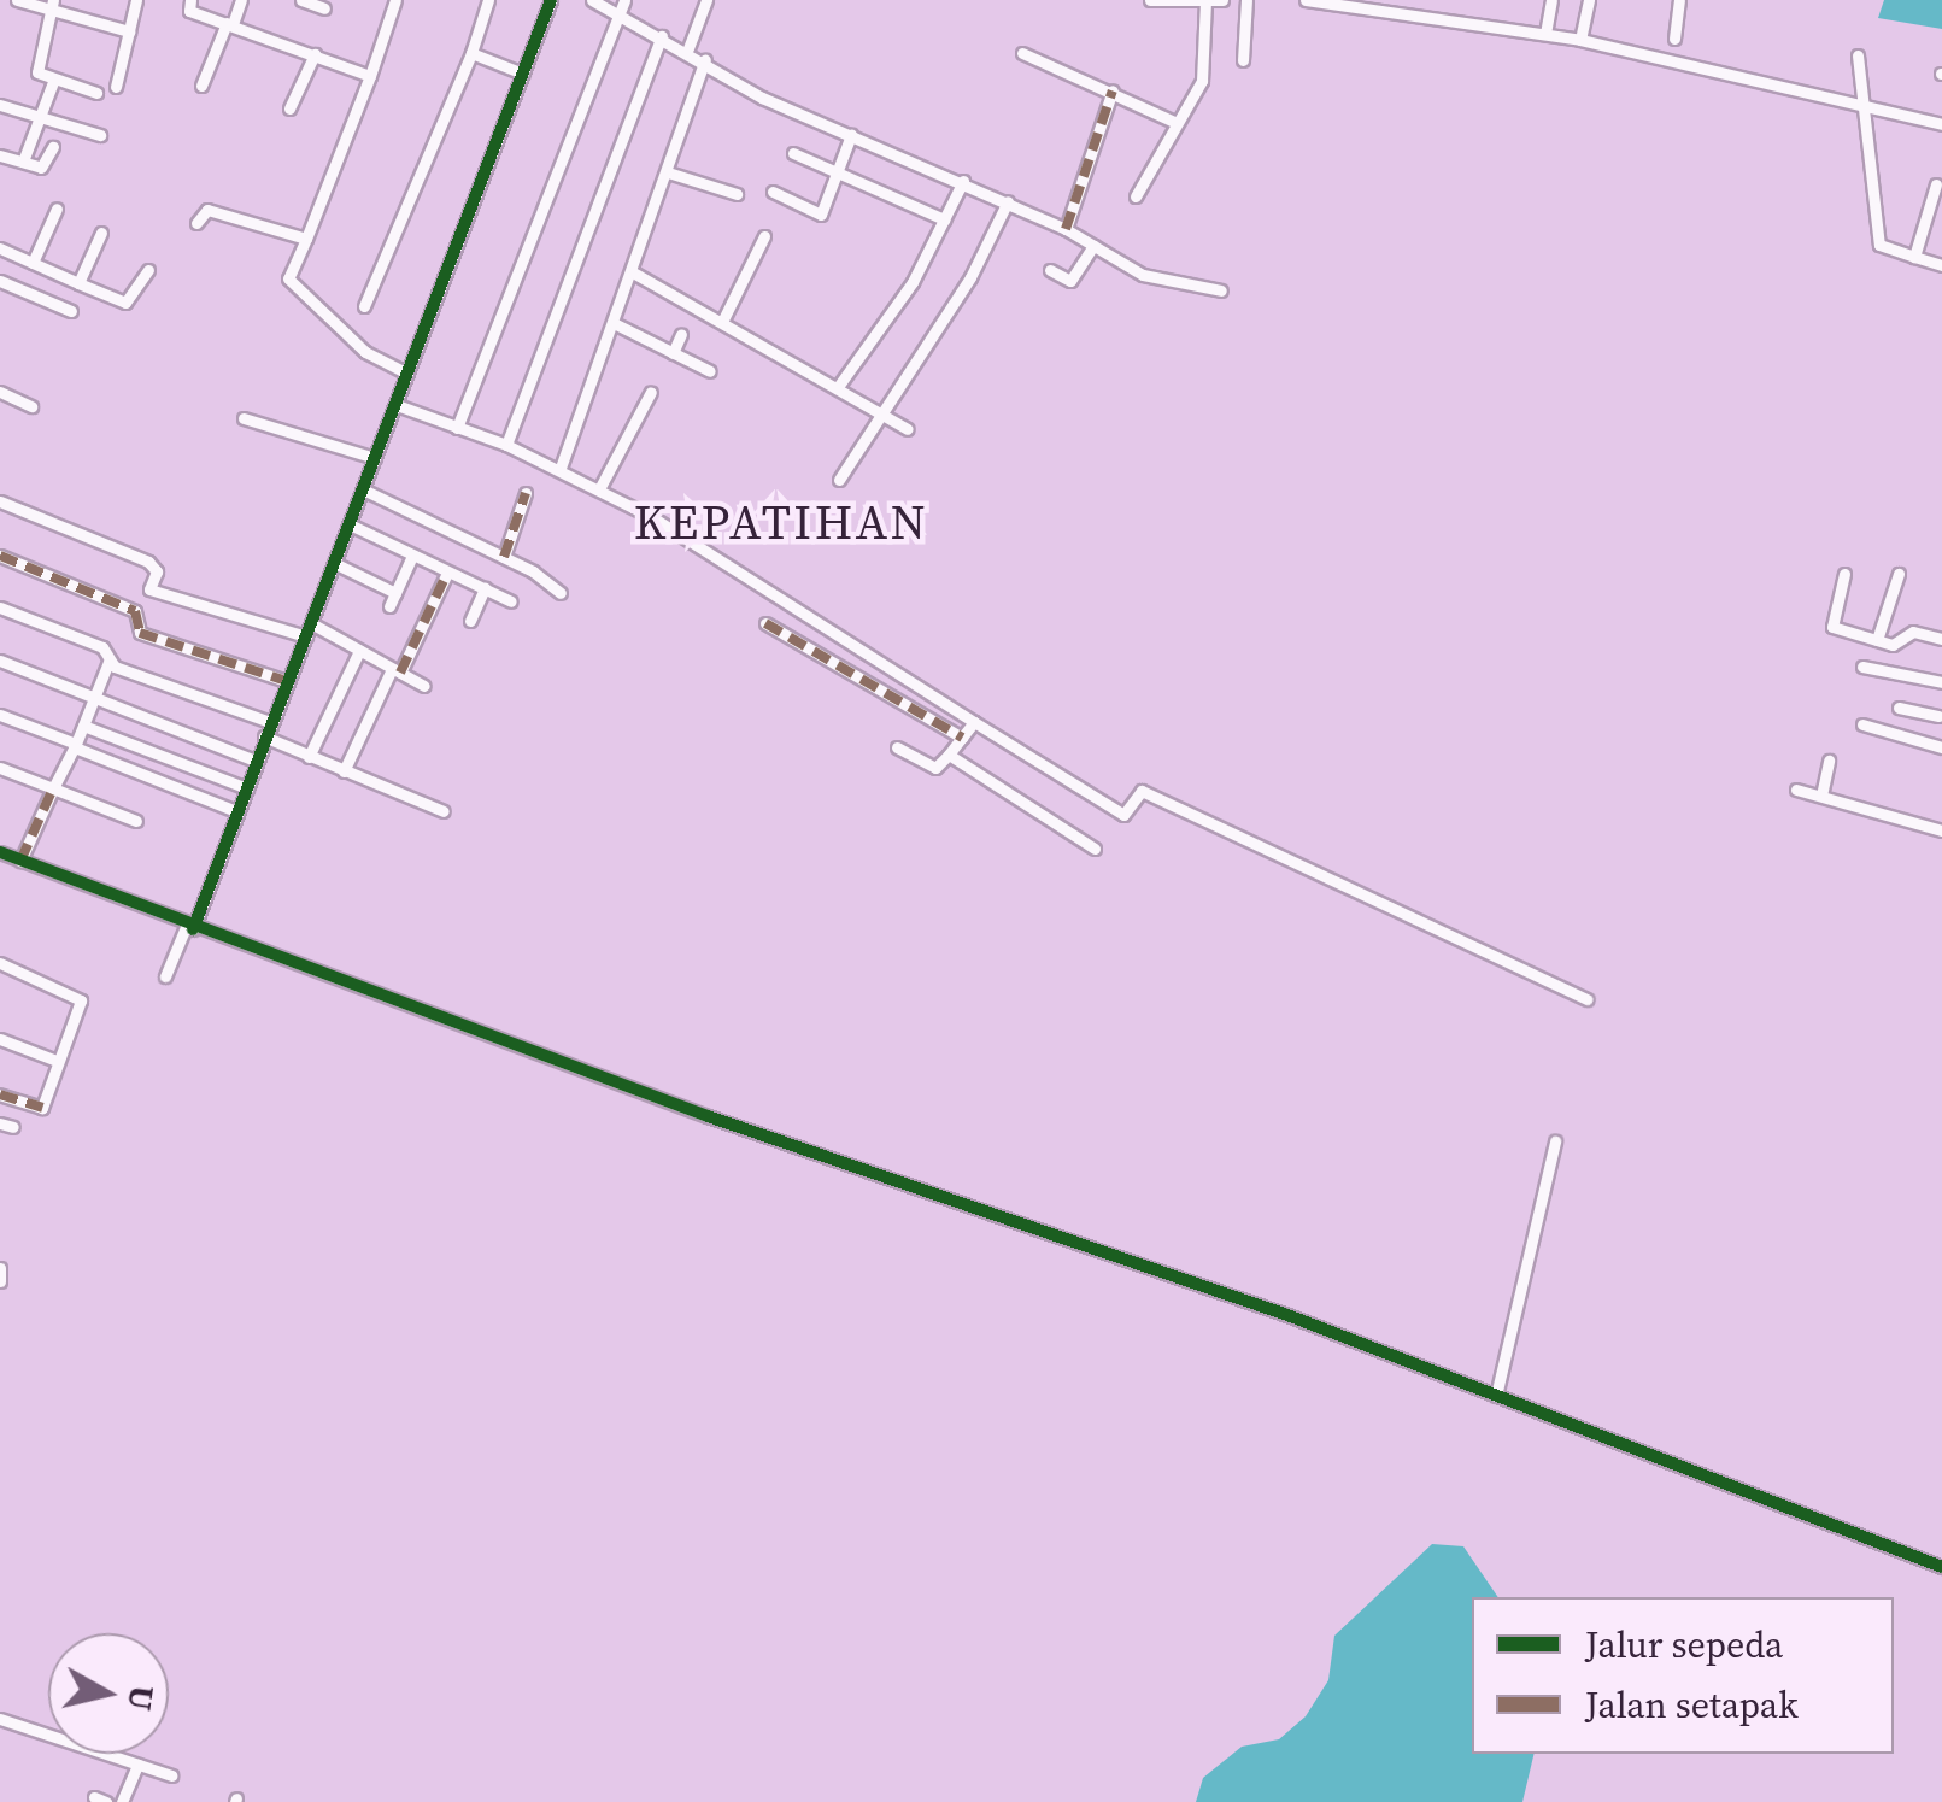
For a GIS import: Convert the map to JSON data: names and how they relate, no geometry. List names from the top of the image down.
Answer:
{
  "districts": ["KEPATIHAN"],
  "legend": ["Jalur sepeda", "Jalan setapak"],
  "north": "right"
}
